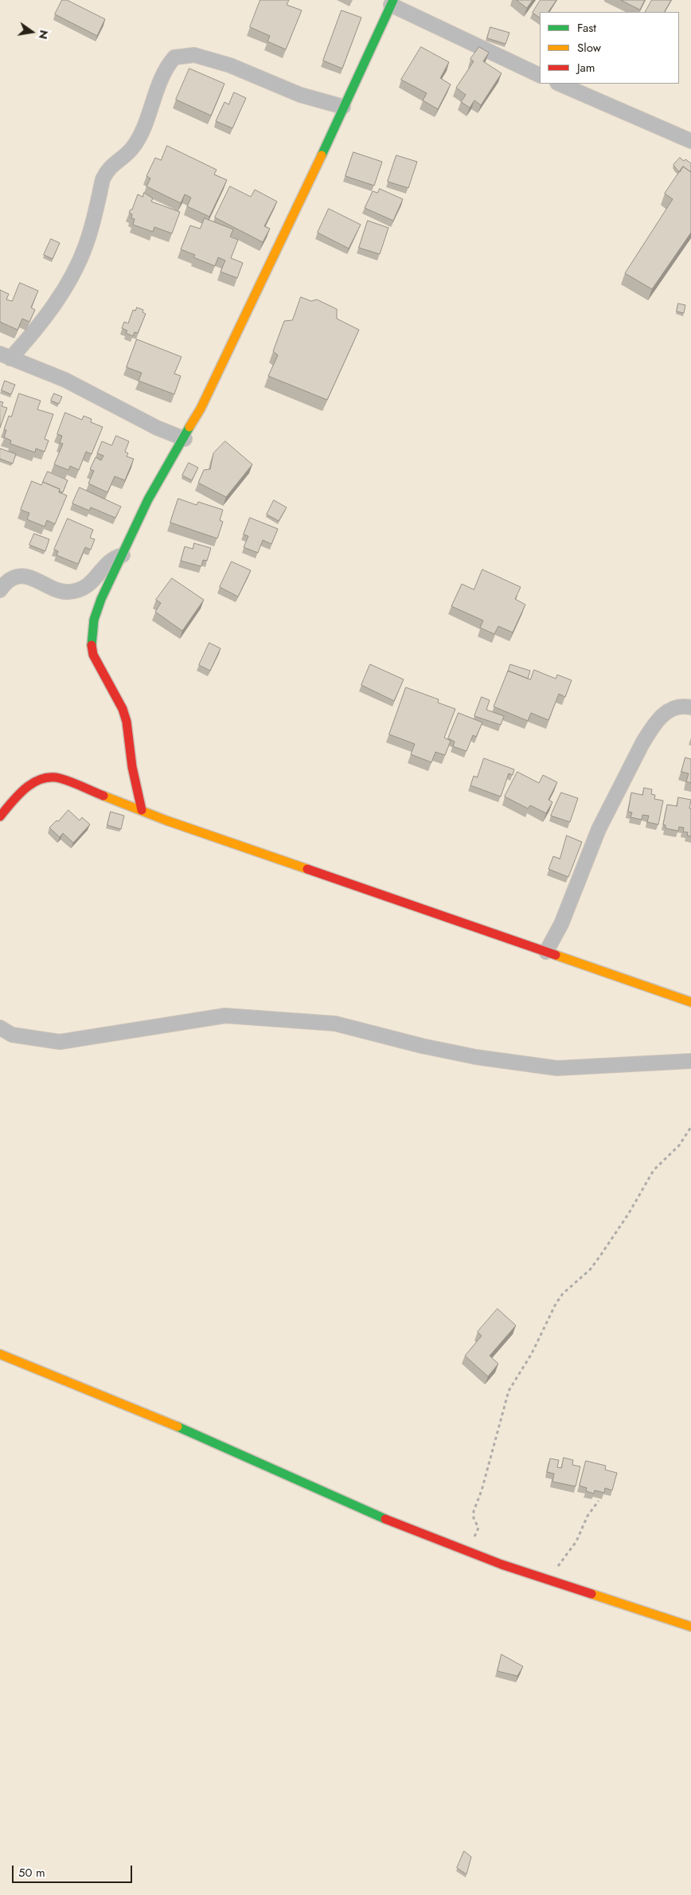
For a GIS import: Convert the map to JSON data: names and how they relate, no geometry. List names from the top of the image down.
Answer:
{
  "legend": ["Fast", "Slow", "Jam"],
  "scale_bar": "50 m",
  "north": "right"
}
